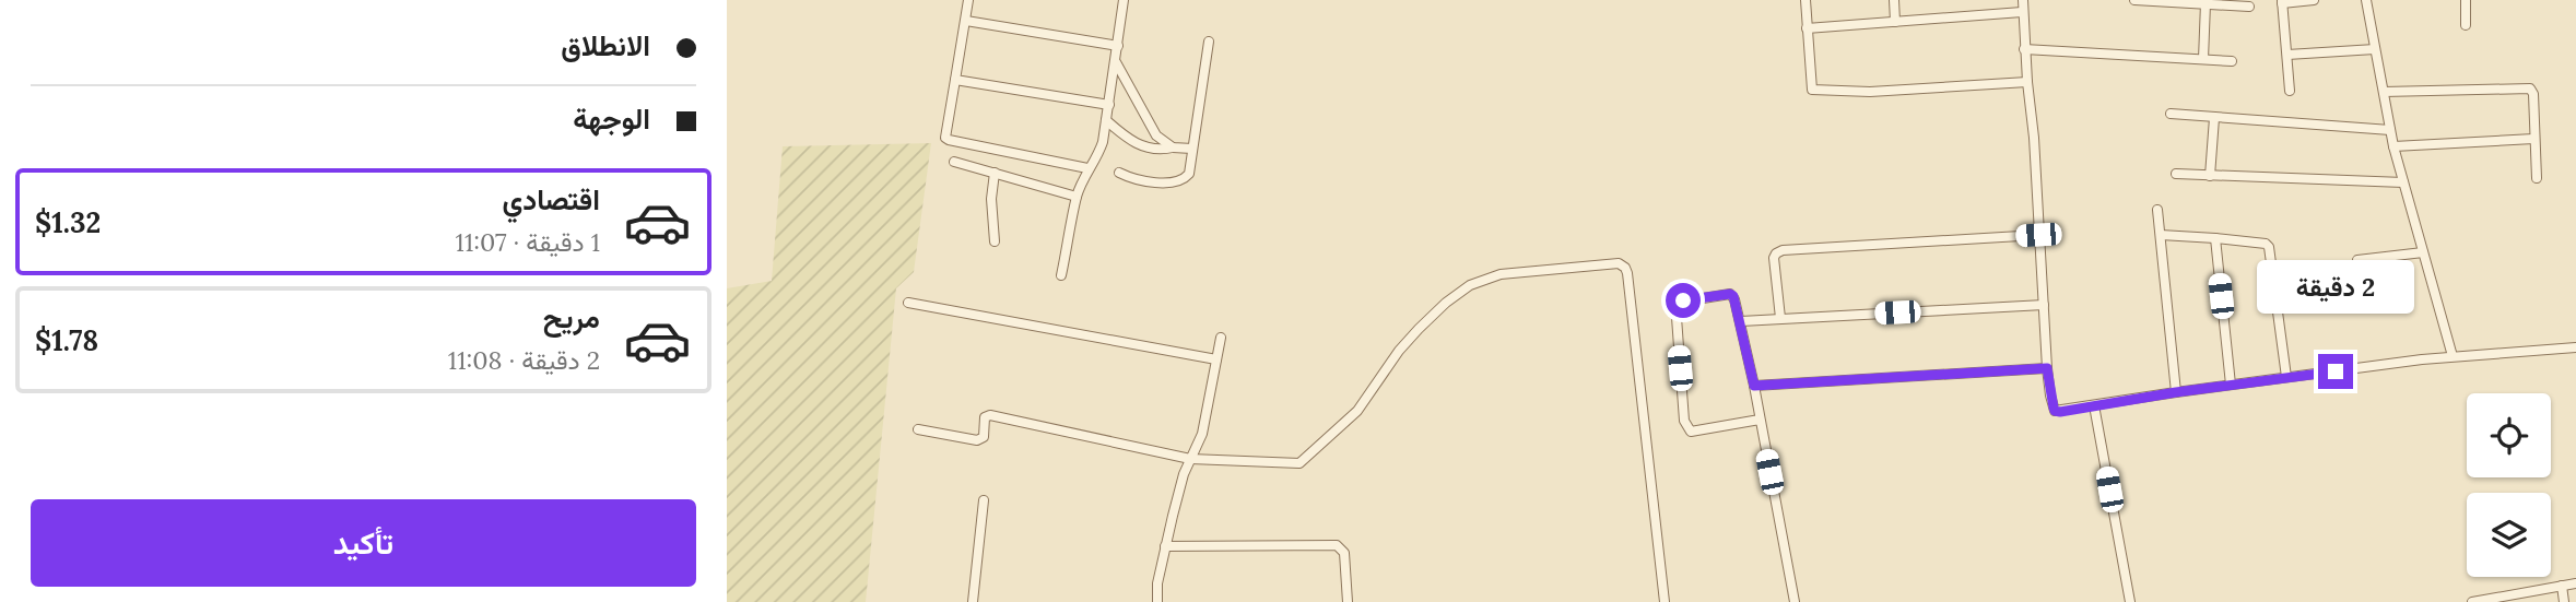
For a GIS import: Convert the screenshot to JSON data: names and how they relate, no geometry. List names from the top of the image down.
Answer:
{
  "page": {
    "banner": ["الانطلاق", "الوجهة"],
    "list": [
      {
        "name": "اقتصادي",
        "note": "1 دقيقة · 11:07",
        "value": "$1.32"
      },
      {
        "name": "مريح",
        "note": "2 دقيقة · 11:08",
        "value": "$1.78"
      }
    ],
    "bubble": "2 دقيقة",
    "buttons": "تأكيد"
  }
}
